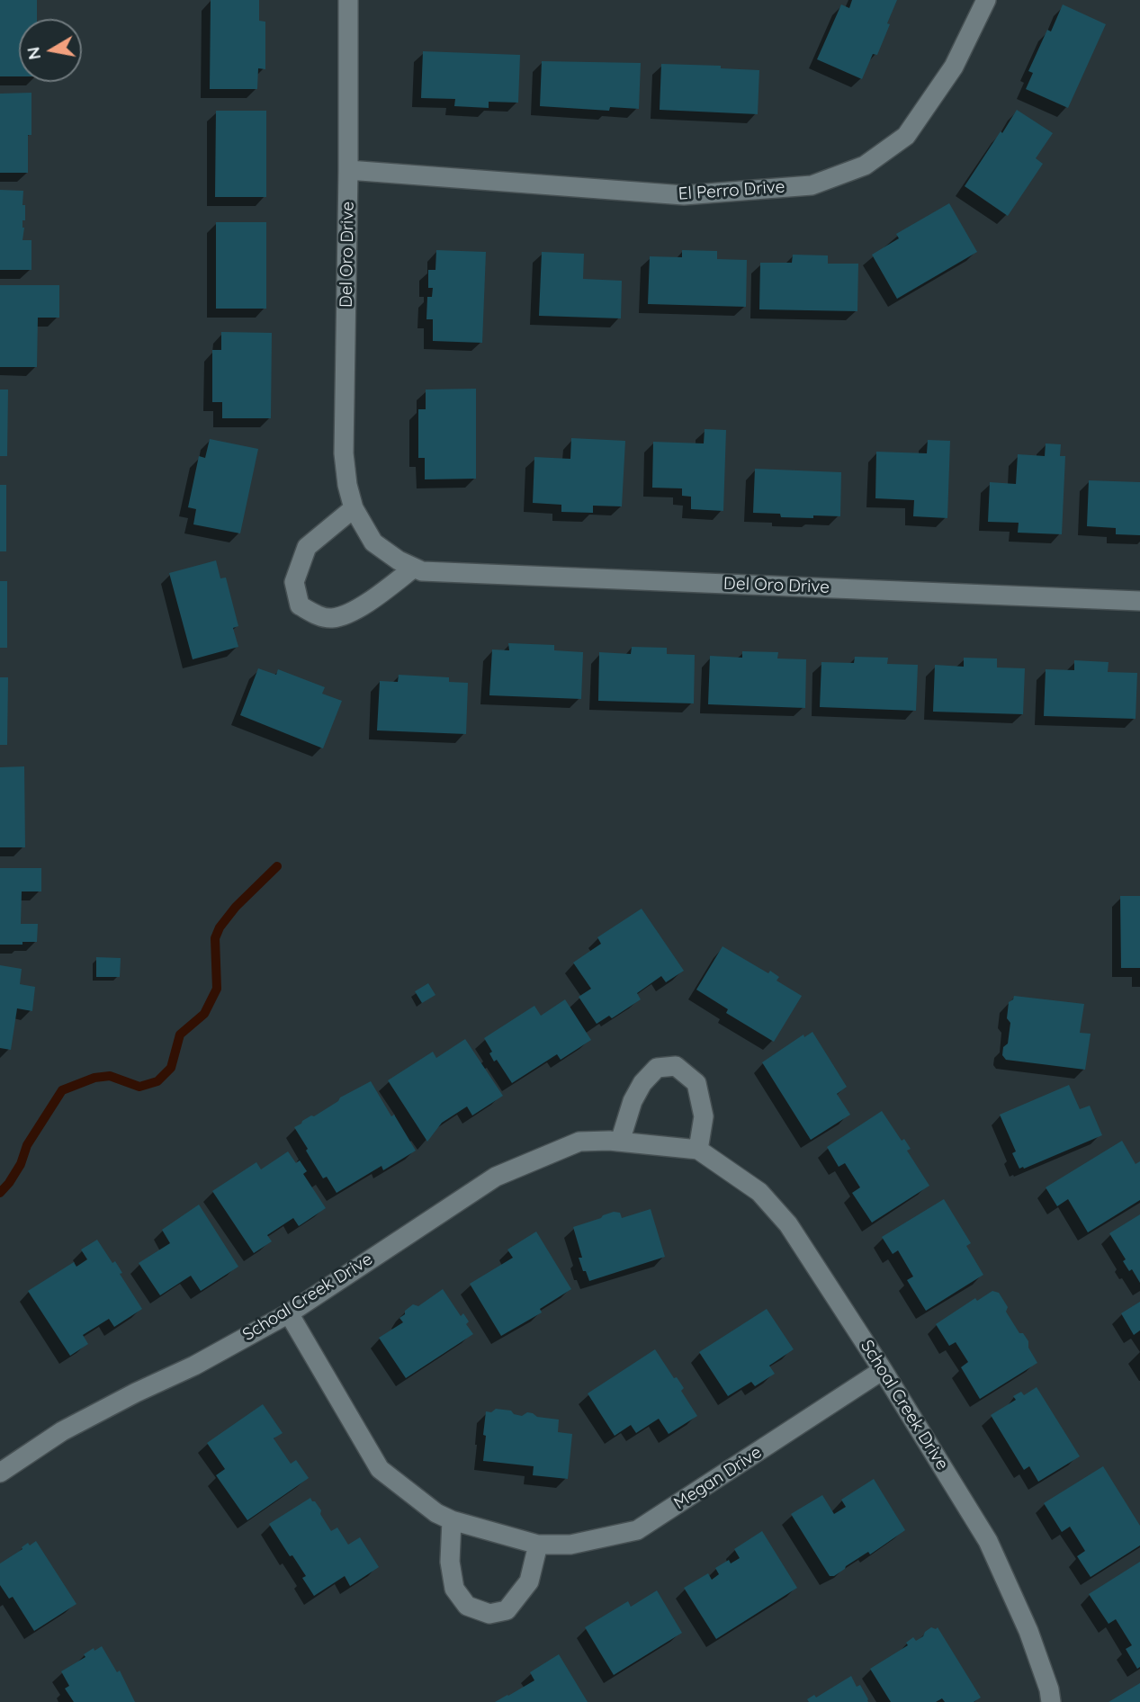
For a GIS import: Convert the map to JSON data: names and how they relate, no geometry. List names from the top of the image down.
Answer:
{
  "streets": {
    "street": [
      "El Perro Drive",
      "Del Oro Drive",
      "Schoal Creek Drive",
      "Megan Drive"
    ]
  },
  "crossings": [
    ["El Perro Drive", "Del Oro Drive"],
    ["Schoal Creek Drive", "Megan Drive"]
  ],
  "north": "left"
}
